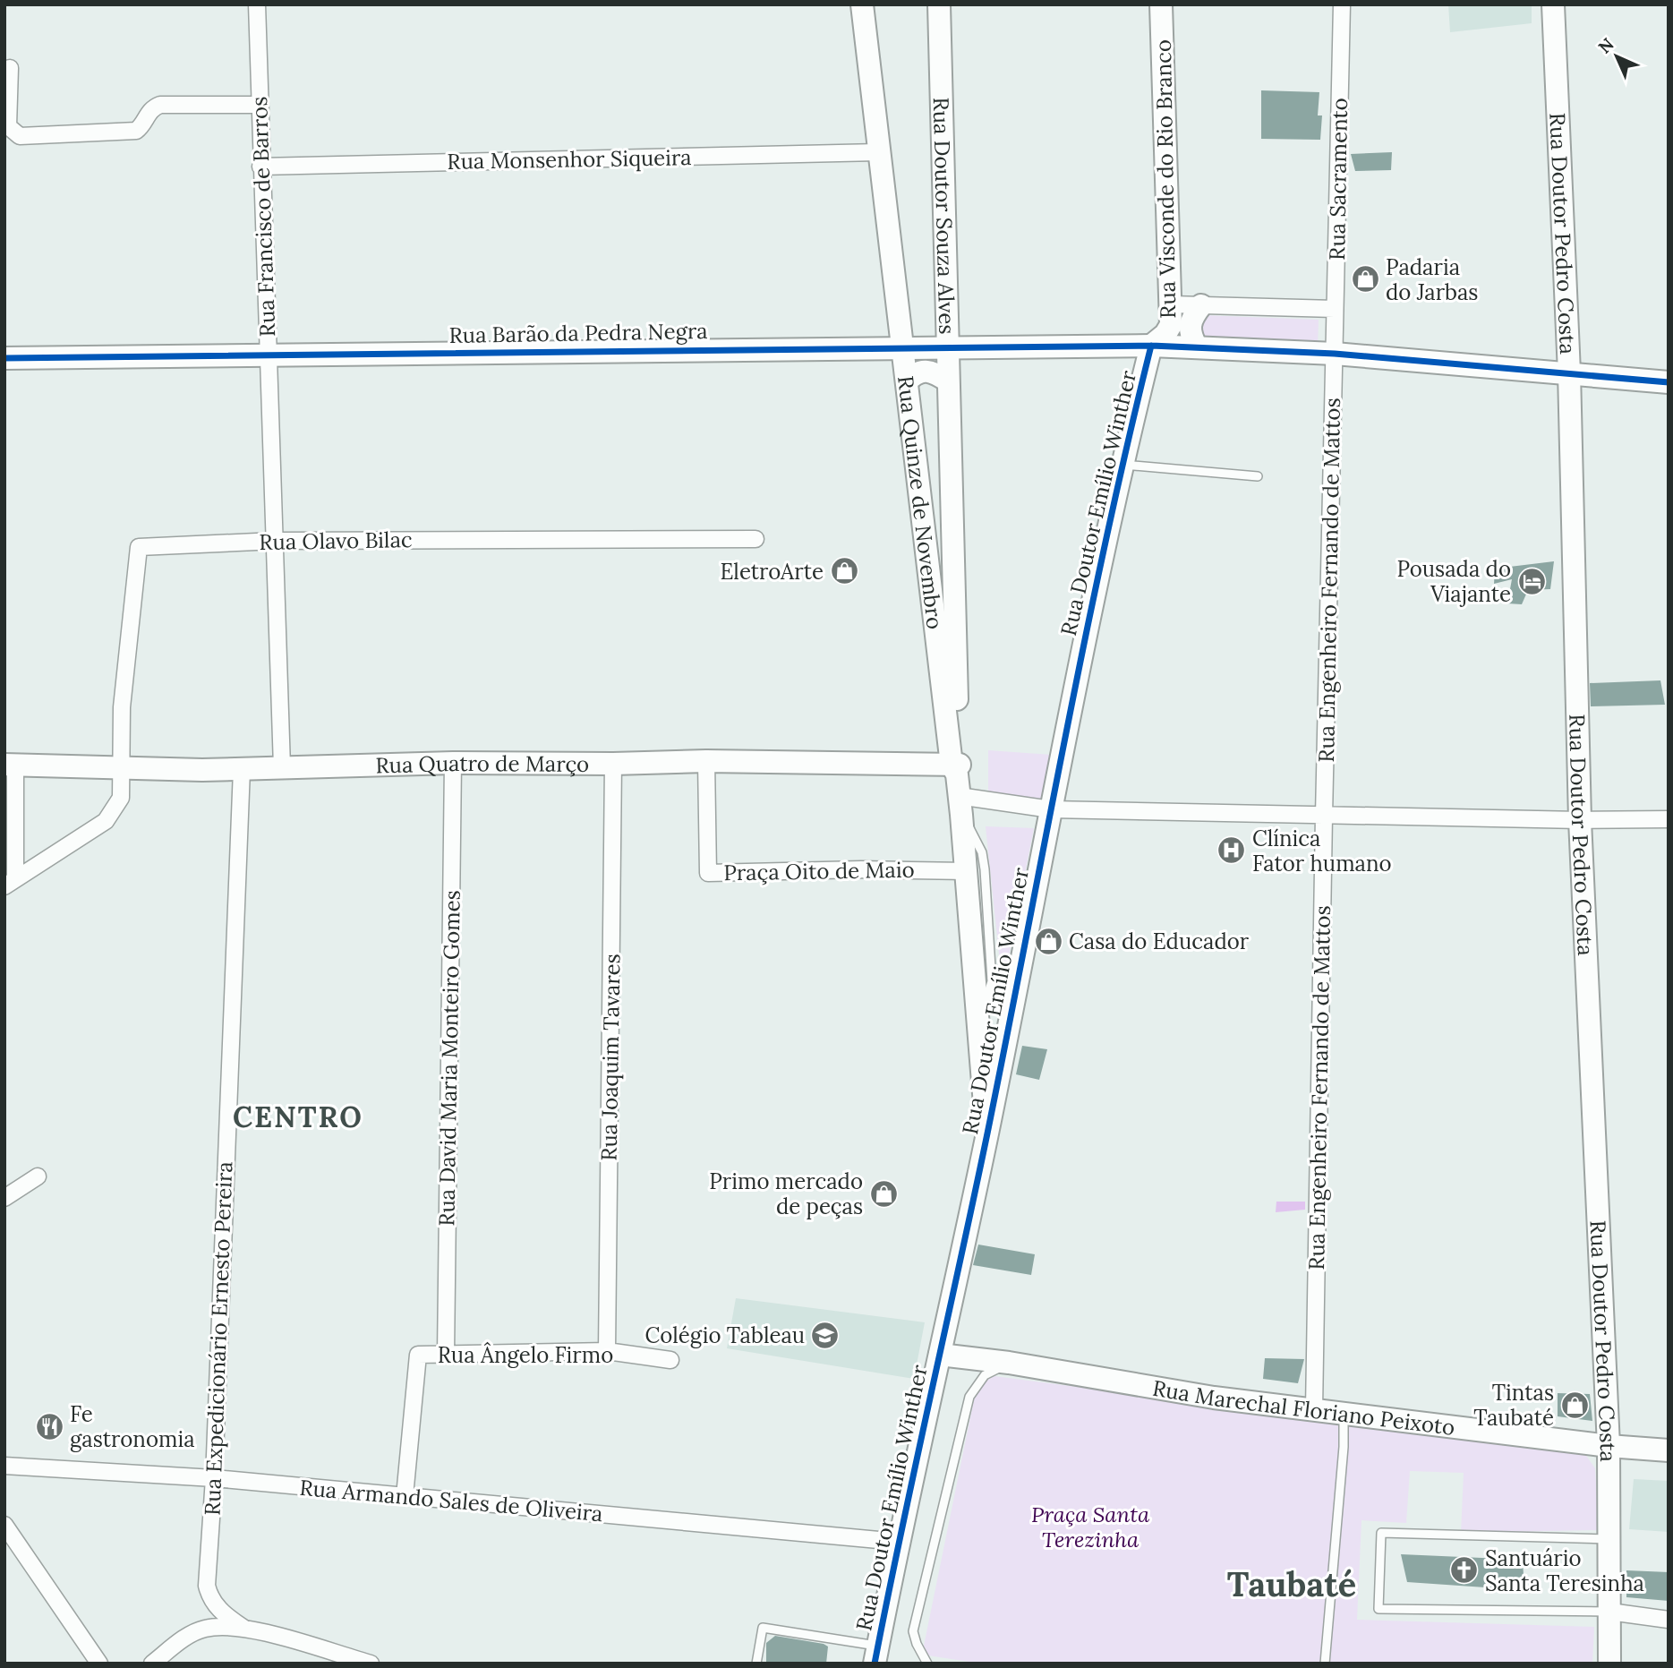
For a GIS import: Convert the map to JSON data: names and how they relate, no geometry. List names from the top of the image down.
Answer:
{
  "streets": {
    "main road": [
      "Rua Visconde do Rio Branco",
      "Rua Doutor Souza Alves",
      "Rua Doutor Pedro Costa",
      "Rua Barão da Pedra Negra",
      "Rua Quinze de Novembro",
      "Rua Doutor Emílio Winther",
      "Rua Quatro de Março",
      "Rua Marechal Floriano Peixoto"
    ],
    "street": [
      "Rua Monsenhor Siqueira",
      "Rua Sacramento",
      "Rua Francisco de Barros",
      "Rua Olavo Bilac",
      "Rua Engenheiro Fernando de Mattos",
      "Praça Oito de Maio",
      "Rua Joaquim Tavares",
      "Rua David Maria Monteiro Gomes",
      "Rua Expedicionário Ernesto Pereira",
      "Rua Ângelo Firmo",
      "Rua Armando Sales de Oliveira"
    ]
  },
  "crossings": [
    ["Rua Monsenhor Siqueira", "Rua Francisco de Barros"],
    ["Rua Monsenhor Siqueira", "Rua Quinze de Novembro"],
    ["Rua Visconde do Rio Branco", "Rua Barão da Pedra Negra"],
    ["Rua Visconde do Rio Branco", "Rua Doutor Emílio Winther"],
    ["Rua Sacramento", "Rua Barão da Pedra Negra"],
    ["Rua Sacramento", "Rua Engenheiro Fernando de Mattos"],
    ["Rua Doutor Souza Alves", "Rua Barão da Pedra Negra"],
    ["Rua Doutor Souza Alves", "Rua Quinze de Novembro"],
    ["Rua Doutor Souza Alves", "Rua Quatro de Março"],
    ["Rua Francisco de Barros", "Rua Barão da Pedra Negra"],
    ["Rua Francisco de Barros", "Rua Olavo Bilac"],
    ["Rua Francisco de Barros", "Rua Quatro de Março"],
    ["Rua Doutor Pedro Costa", "Rua Barão da Pedra Negra"],
    ["Rua Doutor Pedro Costa", "Rua Quatro de Março"],
    ["Rua Doutor Pedro Costa", "Rua Marechal Floriano Peixoto"],
    ["Rua Barão da Pedra Negra", "Rua Quinze de Novembro"],
    ["Rua Barão da Pedra Negra", "Rua Doutor Emílio Winther"],
    ["Rua Barão da Pedra Negra", "Rua Engenheiro Fernando de Mattos"],
    ["Rua Quinze de Novembro", "Rua Doutor Emílio Winther"],
    ["Rua Quinze de Novembro", "Rua Quatro de Março"],
    ["Rua Quinze de Novembro", "Praça Oito de Maio"],
    ["Rua Doutor Emílio Winther", "Rua Quatro de Março"],
    ["Rua Doutor Emílio Winther", "Rua Marechal Floriano Peixoto"],
    ["Rua Doutor Emílio Winther", "Rua Armando Sales de Oliveira"],
    ["Rua Olavo Bilac", "Rua Quatro de Março"],
    ["Rua Engenheiro Fernando de Mattos", "Rua Quatro de Março"],
    ["Rua Engenheiro Fernando de Mattos", "Rua Marechal Floriano Peixoto"],
    ["Rua Quatro de Março", "Praça Oito de Maio"],
    ["Rua Quatro de Março", "Rua Joaquim Tavares"],
    ["Rua Quatro de Março", "Rua David Maria Monteiro Gomes"],
    ["Rua Quatro de Março", "Rua Expedicionário Ernesto Pereira"],
    ["Rua Joaquim Tavares", "Rua Ângelo Firmo"],
    ["Rua David Maria Monteiro Gomes", "Rua Ângelo Firmo"],
    ["Rua Expedicionário Ernesto Pereira", "Rua Armando Sales de Oliveira"],
    ["Rua Ângelo Firmo", "Rua Armando Sales de Oliveira"]
  ],
  "districts": ["CENTRO", "Taubaté"],
  "parks": ["Praça Santa Terezinha"],
  "places": {
    "shop": [
      "Padaria do Jarbas",
      "EletroArte",
      "Casa do Educador",
      "Primo mercado de peças",
      "Tintas Taubaté"
    ],
    "hotel": ["Pousada do Viajante"],
    "hospital": ["Clínica Fator humano"],
    "school or university": ["Colégio Tableau"],
    "restaurant": ["Fe gastronomia"],
    "church": ["Santuário Santa Teresinha"]
  },
  "north": "top left"
}
